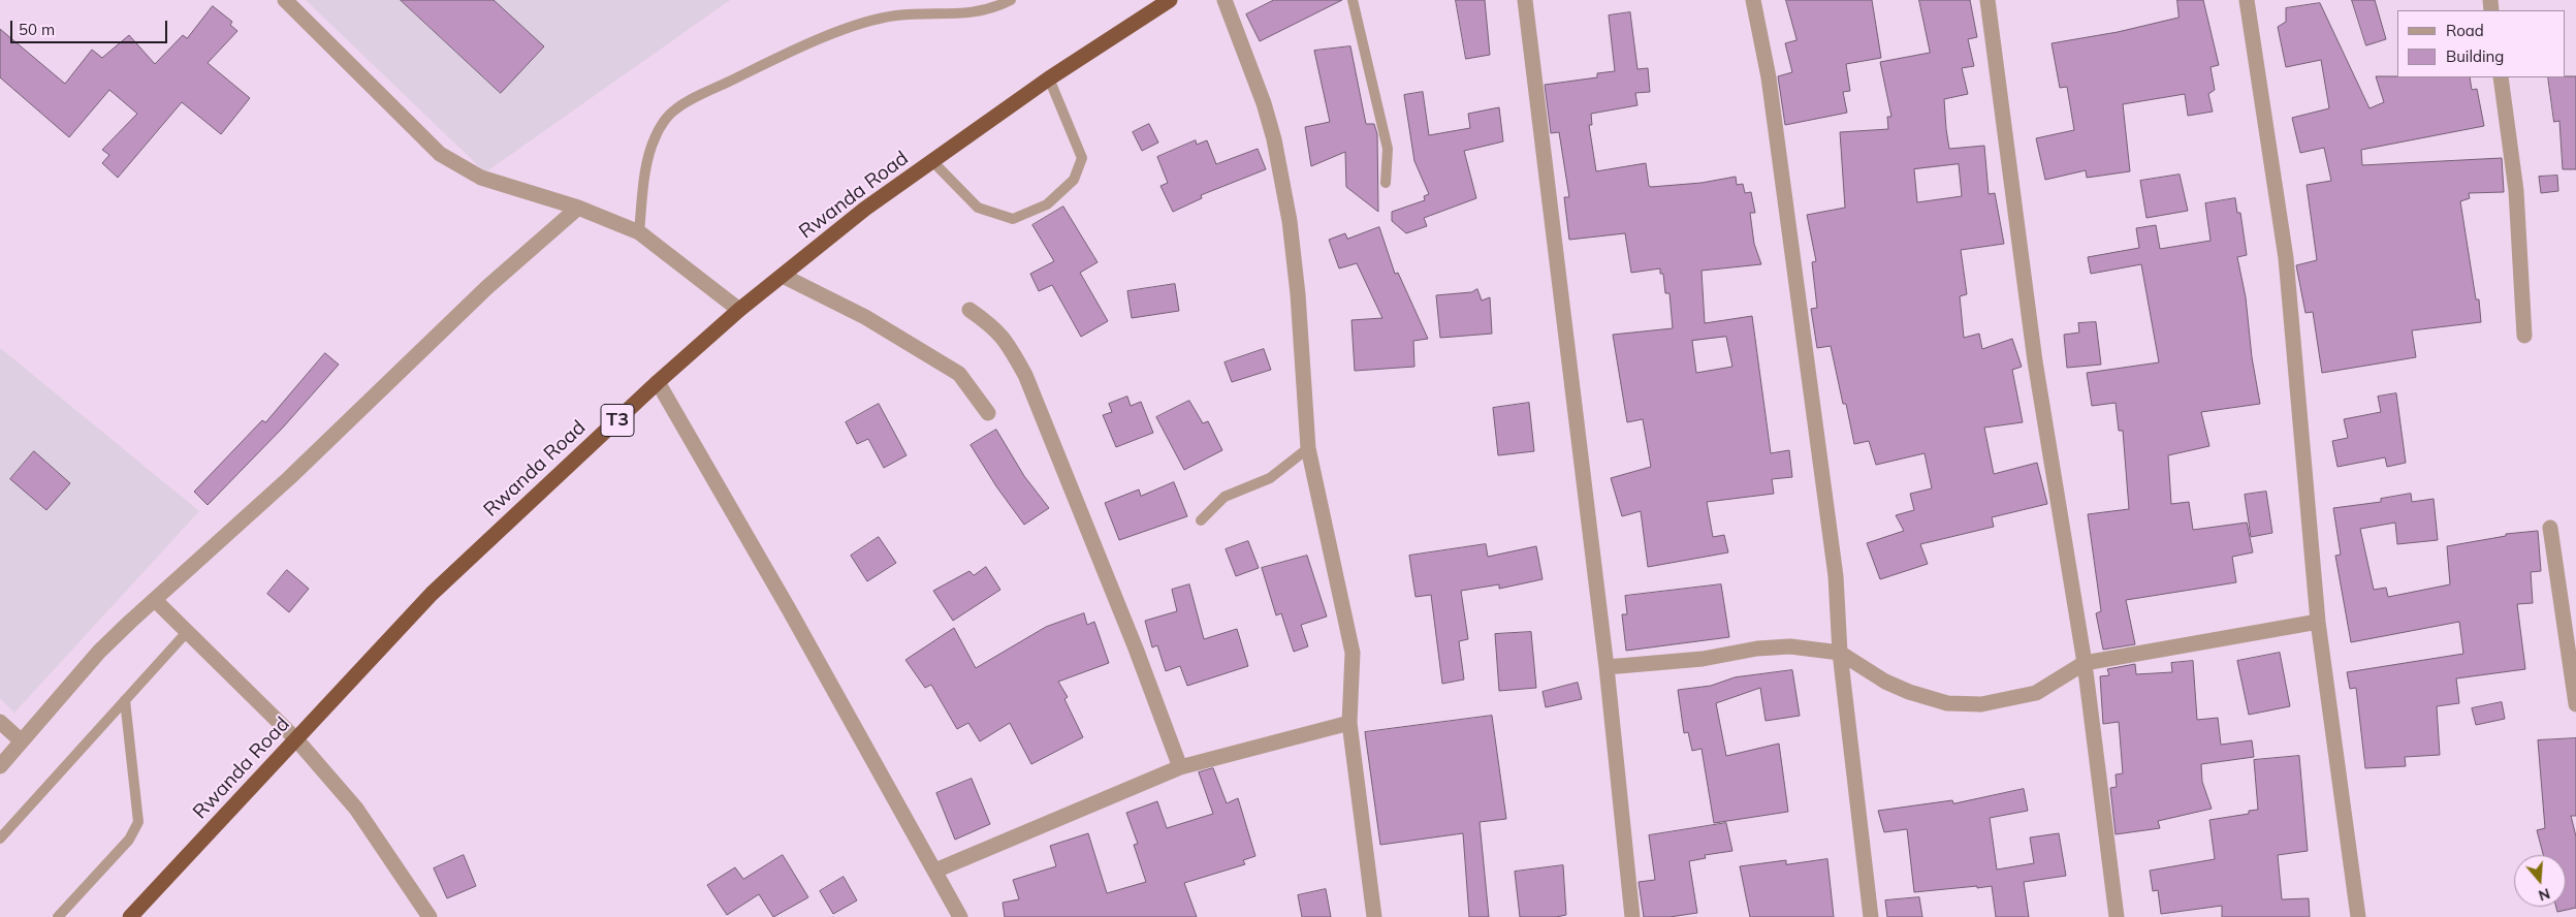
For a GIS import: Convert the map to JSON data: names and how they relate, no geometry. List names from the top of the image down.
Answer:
{
  "streets": {
    "highway": ["Rwanda Road", "T3"]
  },
  "legend": ["Road", "Building"],
  "scale_bar": "50 m",
  "north": "bottom"
}
